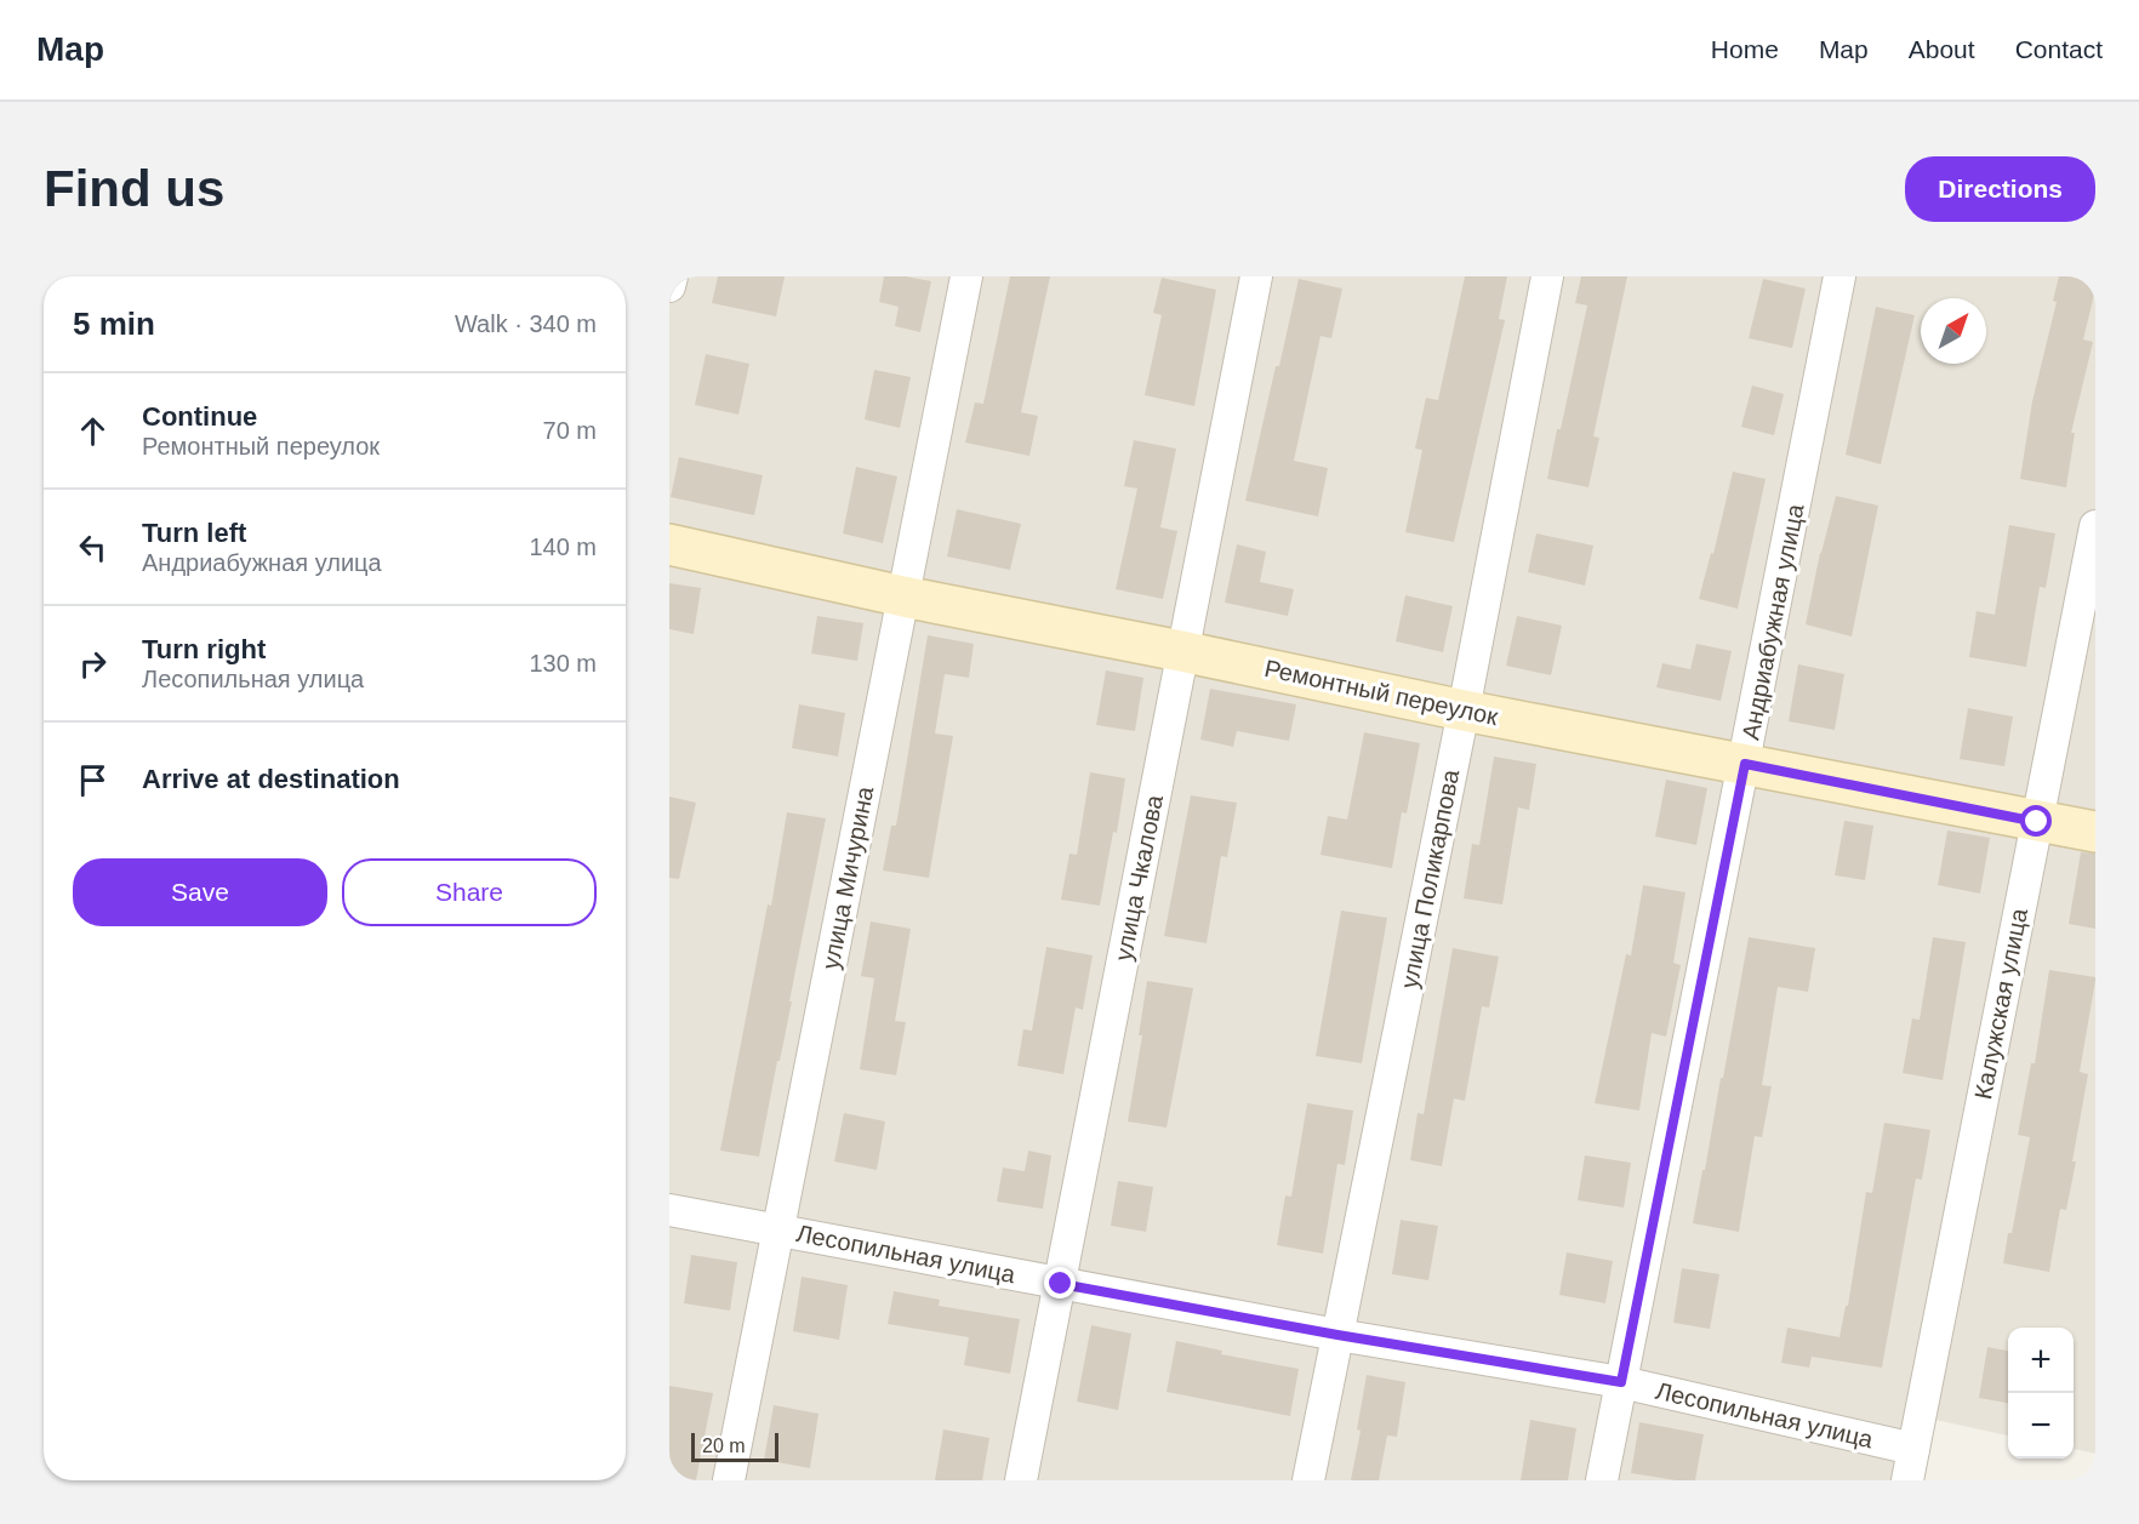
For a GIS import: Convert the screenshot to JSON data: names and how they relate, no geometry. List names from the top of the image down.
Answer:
{
  "streets": {
    "main road": ["Ремонтный переулок"],
    "street": [
      "Андриабужная улица",
      "улица Мичурина",
      "улица Чкалова",
      "улица Поликарпова",
      "Калужская улица",
      "Лесопильная улица"
    ]
  },
  "crossings": [
    ["Андриабужная улица", "Ремонтный переулок"],
    ["Андриабужная улица", "Лесопильная улица"],
    ["Ремонтный переулок", "улица Мичурина"],
    ["Ремонтный переулок", "улица Чкалова"],
    ["Ремонтный переулок", "улица Поликарпова"],
    ["Ремонтный переулок", "Калужская улица"],
    ["улица Мичурина", "Лесопильная улица"],
    ["улица Чкалова", "Лесопильная улица"],
    ["улица Поликарпова", "Лесопильная улица"],
    ["Калужская улица", "Лесопильная улица"]
  ],
  "scale_bar": "20 m",
  "north": "top right",
  "page": {
    "header": "Map",
    "nav": [
      "Home",
      "Map",
      "About",
      "Contact"
    ],
    "buttons": [
      "Directions",
      ["Save", "Share"]
    ],
    "title": "Find us",
    "heading": ["5 min", "Walk · 340 m"],
    "list": [
      ["Continue", "Ремонтный переулок", "70 m"],
      ["Turn left", "Андриабужная улица", "140 m"],
      ["Turn right", "Лесопильная улица", "130 m"],
      "Arrive at destination"
    ],
    "map_buttons": ["+", "−"],
    "scale": "20 m"
  }
}
